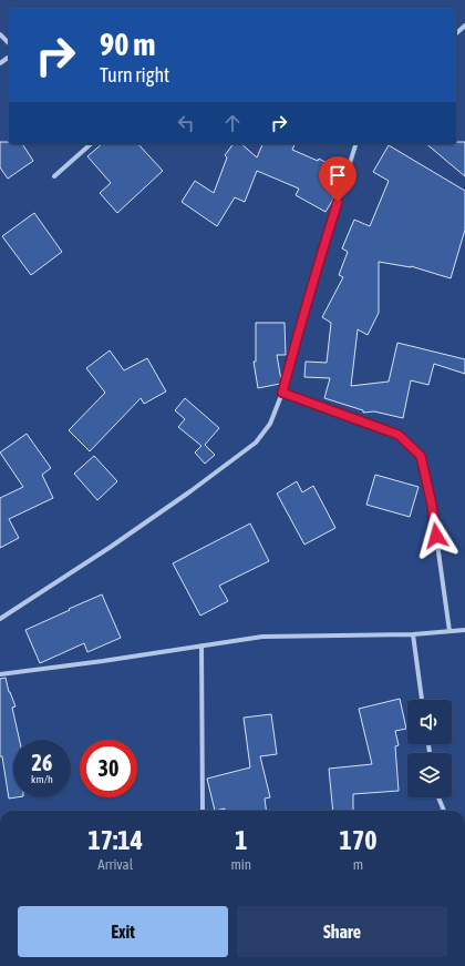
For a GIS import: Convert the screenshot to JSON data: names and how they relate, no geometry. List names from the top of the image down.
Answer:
{
  "page": {
    "turn": ["90 m", "Turn right"],
    "speed": "26 km/h",
    "limit": "30",
    "eta": [
      "17:14",
      "Arrival",
      "1",
      "min",
      "170",
      "m"
    ],
    "buttons": ["Exit", "Share"]
  }
}
